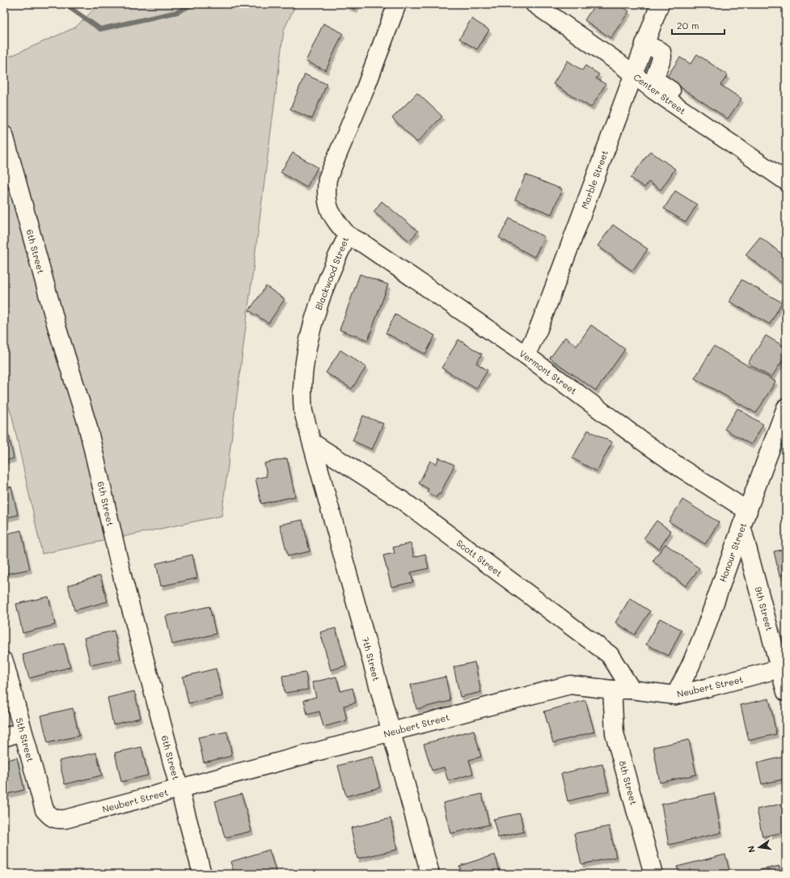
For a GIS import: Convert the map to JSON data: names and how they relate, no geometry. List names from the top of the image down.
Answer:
{
  "streets": {
    "street": [
      "Center Street",
      "Marble Street",
      "6th Street",
      "Blackwood Street",
      "Vermont Street",
      "Honour Street",
      "Scott Street",
      "9th Street",
      "7th Street",
      "Neubert Street",
      "5th Street",
      "8th Street"
    ]
  },
  "crossings": [
    ["Center Street", "Marble Street"],
    ["Marble Street", "Vermont Street"],
    ["6th Street", "Neubert Street"],
    ["Blackwood Street", "Vermont Street"],
    ["Blackwood Street", "Scott Street"],
    ["Blackwood Street", "7th Street"],
    ["Vermont Street", "Honour Street"],
    ["Vermont Street", "9th Street"],
    ["Honour Street", "9th Street"],
    ["Honour Street", "Neubert Street"],
    ["Scott Street", "7th Street"],
    ["Scott Street", "Neubert Street"],
    ["9th Street", "Neubert Street"],
    ["7th Street", "Neubert Street"],
    ["Neubert Street", "5th Street"],
    ["Neubert Street", "8th Street"]
  ],
  "scale_bar": "20 m",
  "north": "left"
}
